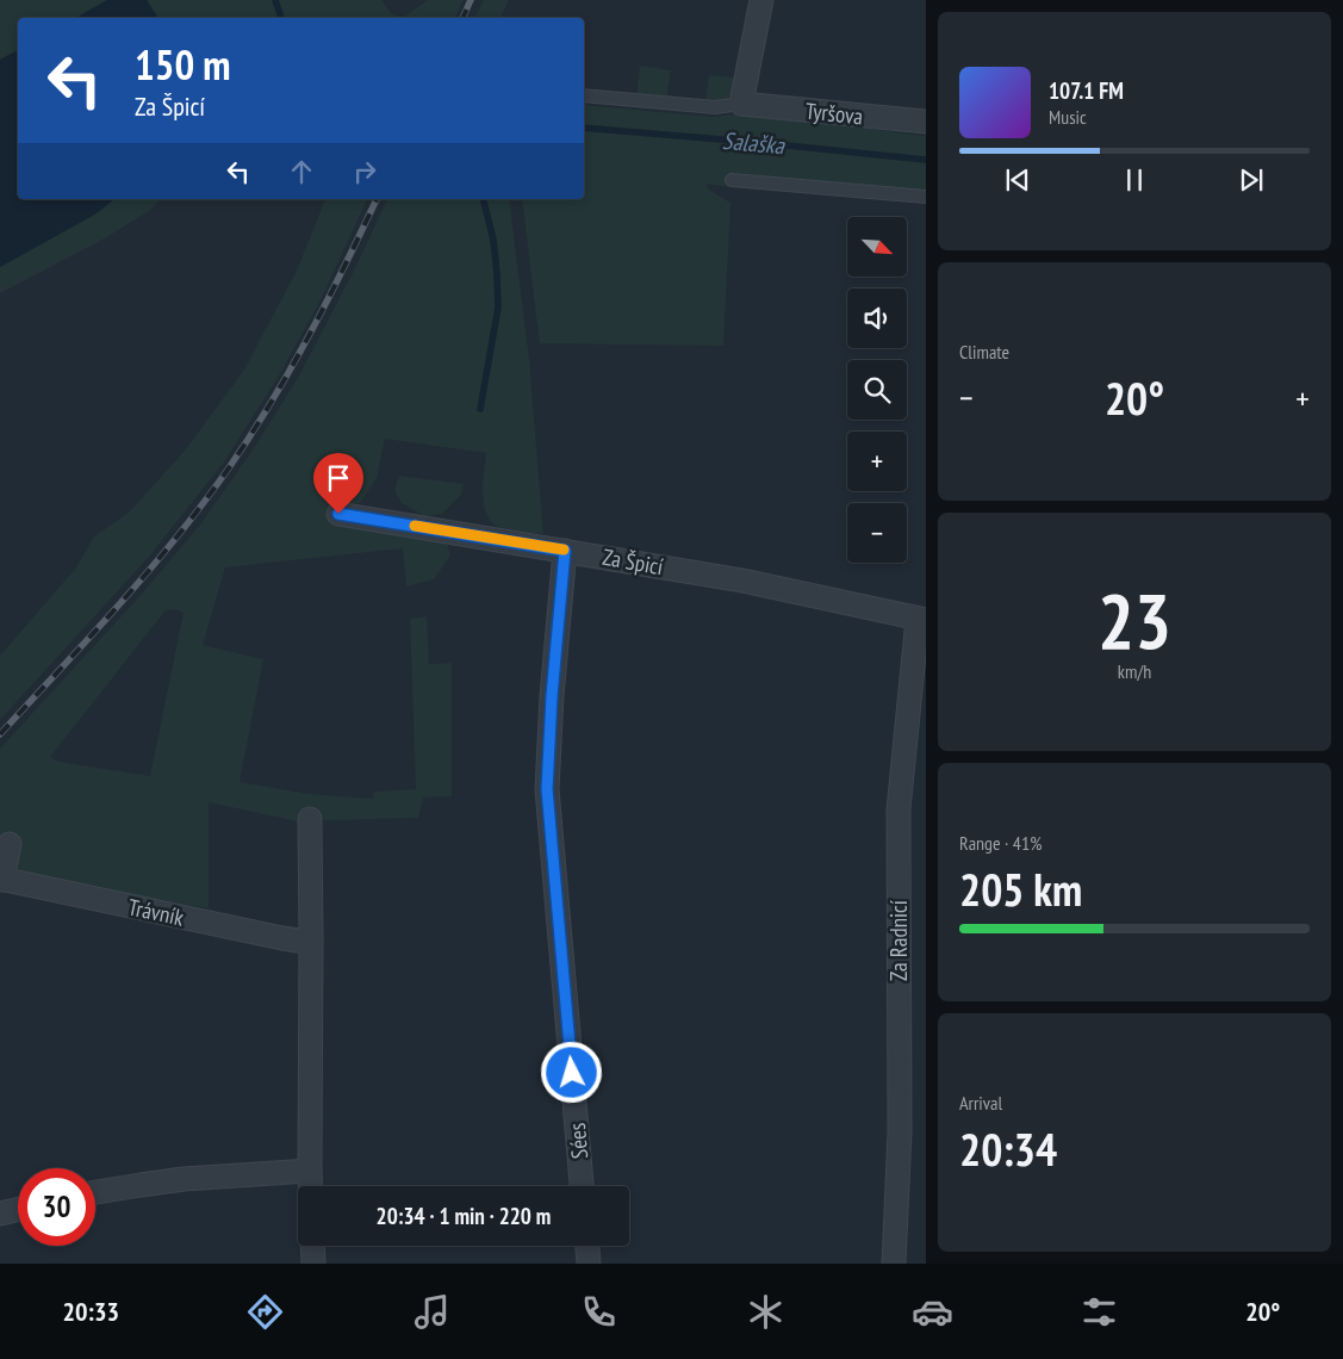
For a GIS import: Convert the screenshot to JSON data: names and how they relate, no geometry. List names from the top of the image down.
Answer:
{
  "streets": {
    "street": [
      "Tyršova",
      "Za Špicí",
      "Trávník",
      "Za Radnicí",
      "Sées"
    ]
  },
  "crossings": [
    ["Za Špicí", "Za Radnicí"],
    ["Za Špicí", "Sées"]
  ],
  "water": ["Salaška"],
  "north": "bottom right",
  "page": {
    "turn": ["150 m", "Za Špicí"],
    "song": ["107.1 FM", "Music"],
    "map_buttons": ["+", "−"],
    "tile": [
      "Climate",
      ["23", "km/h"],
      ["Range · 41%", "205 km"],
      ["Arrival", "20:34"]
    ],
    "heat": ["−", "20°", "+"],
    "limit": "30",
    "trip": "20:34 · 1 min · 220 m",
    "tabs": ["20:33", "20°"]
  }
}
